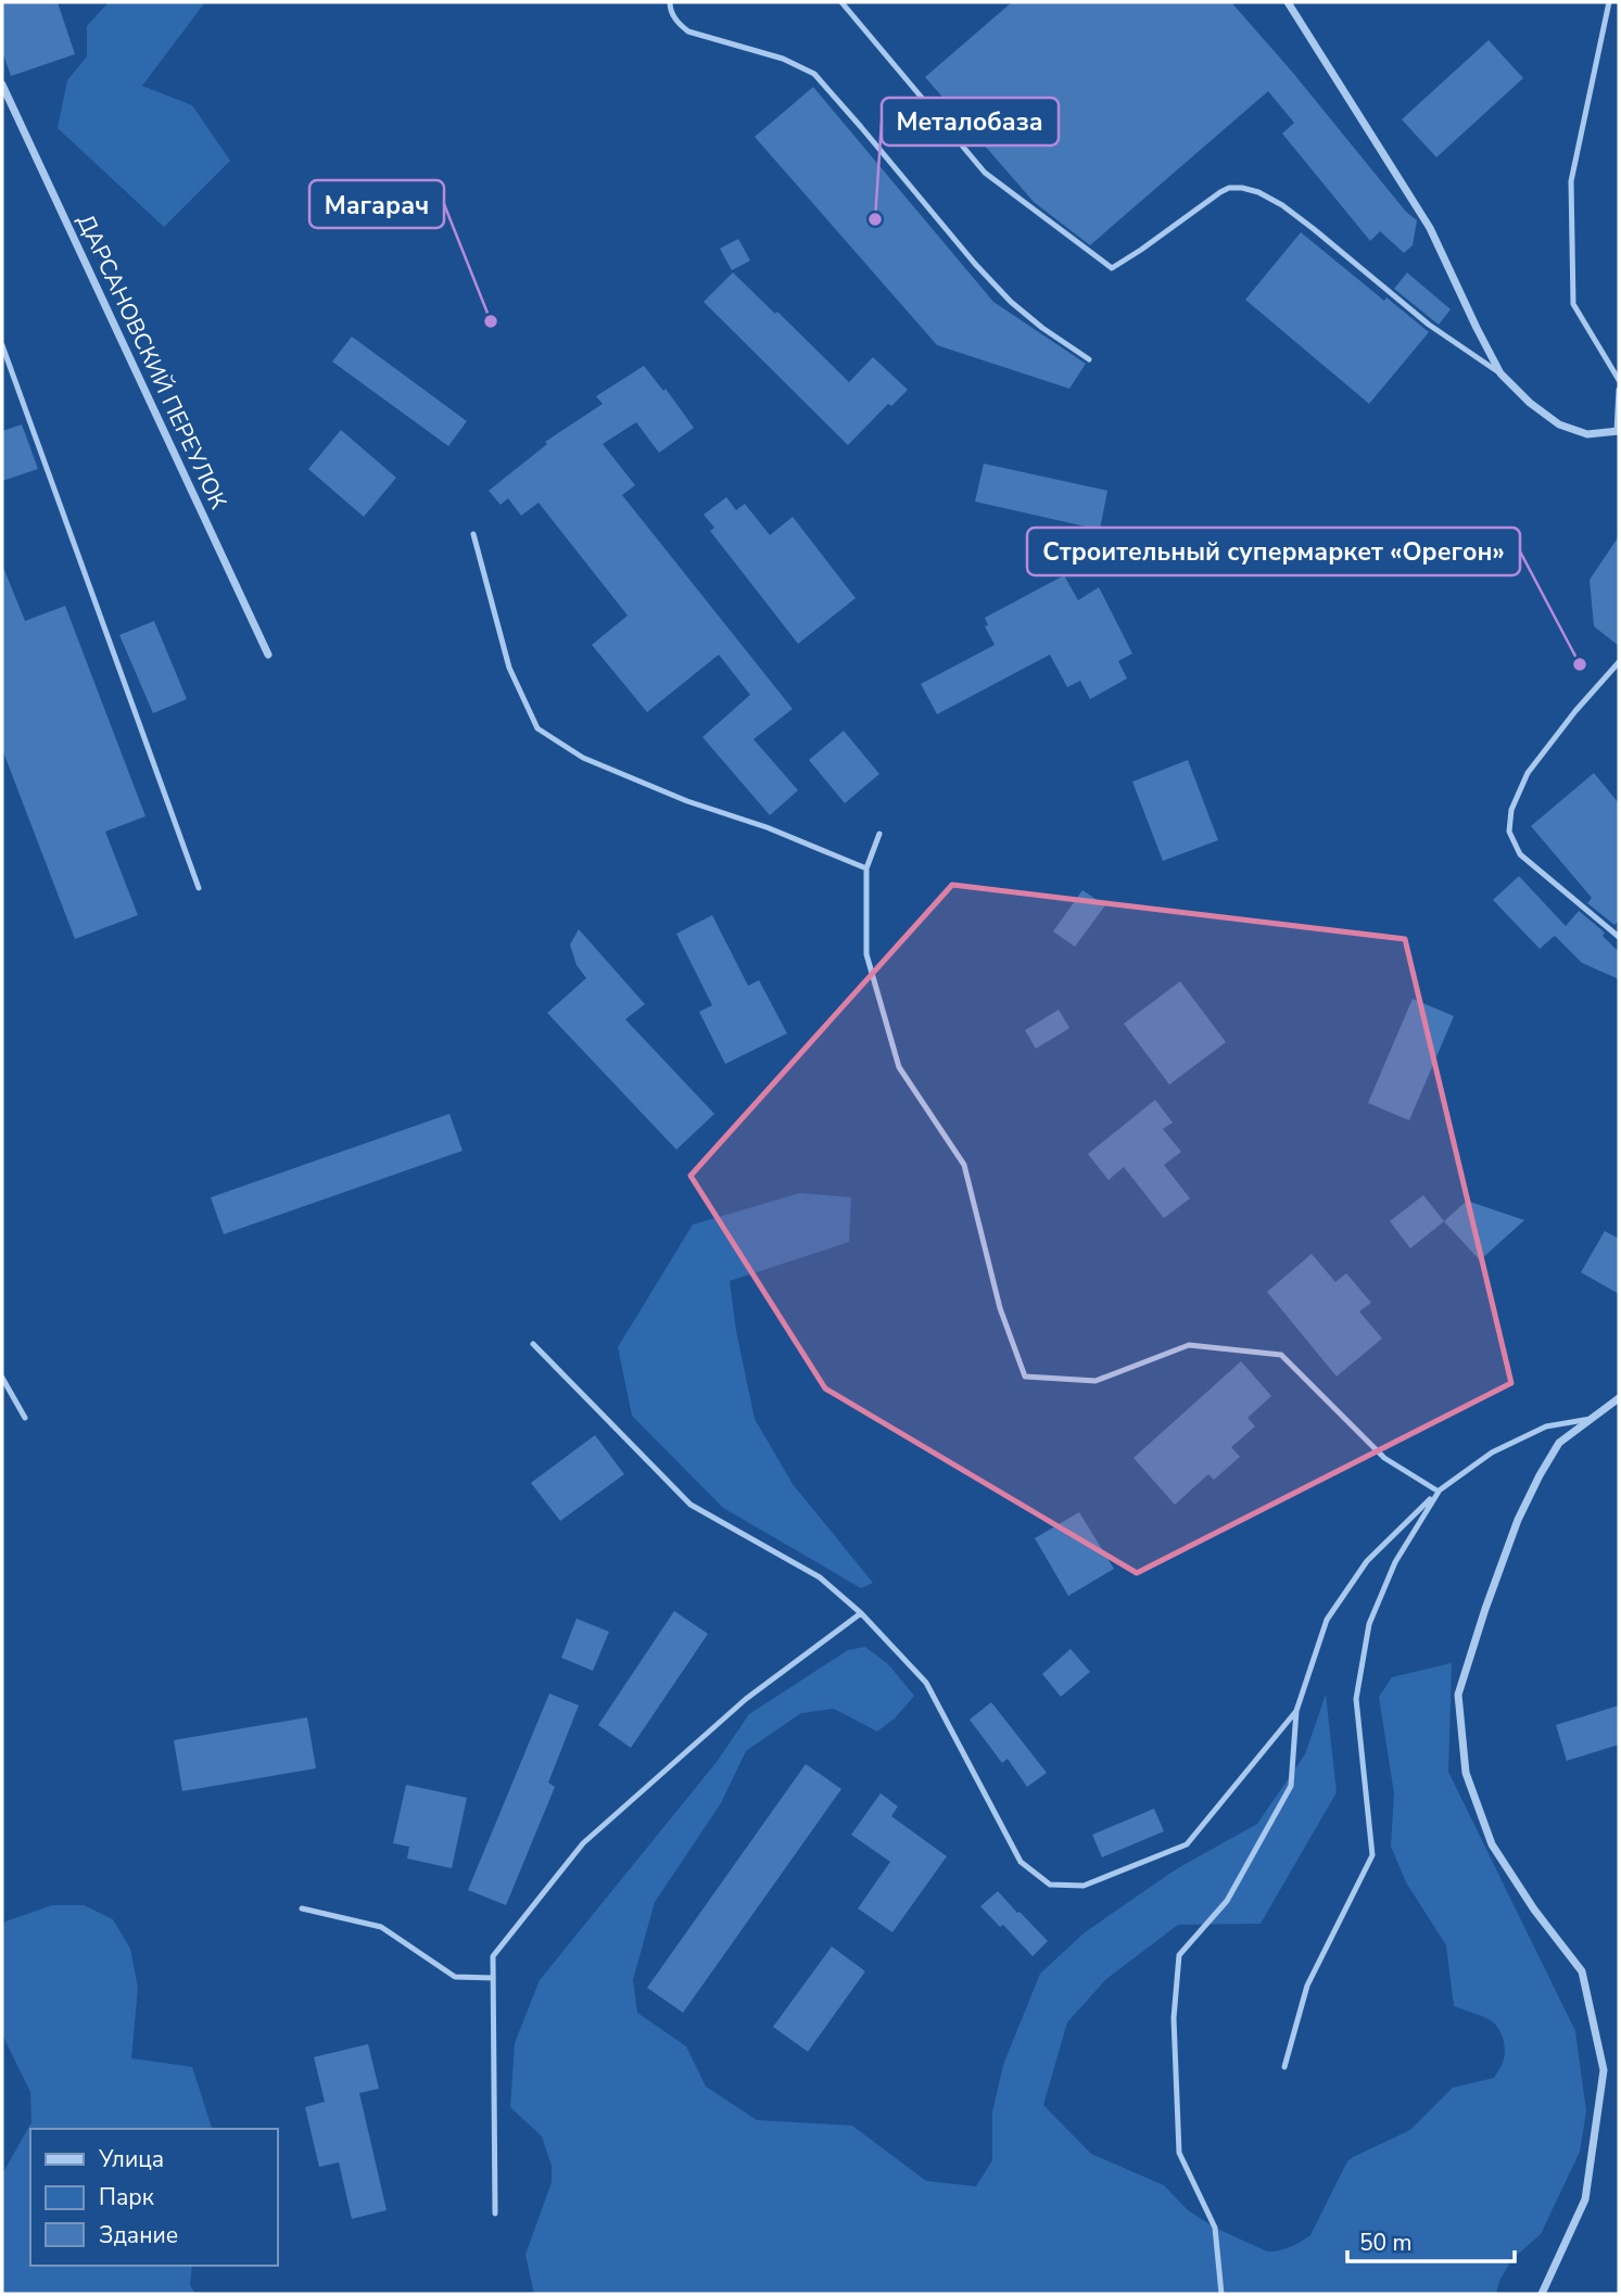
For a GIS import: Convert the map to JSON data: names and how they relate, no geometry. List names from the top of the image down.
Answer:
{
  "streets": {
    "street": ["ДАРСАНОВСКИЙ ПЕРЕУЛОК"]
  },
  "places": ["Металобаза", "Магарач", "Строительный супермаркет «Орегон»"],
  "legend": ["Улица", "Парк", "Здание"],
  "scale_bar": "50 m"
}
